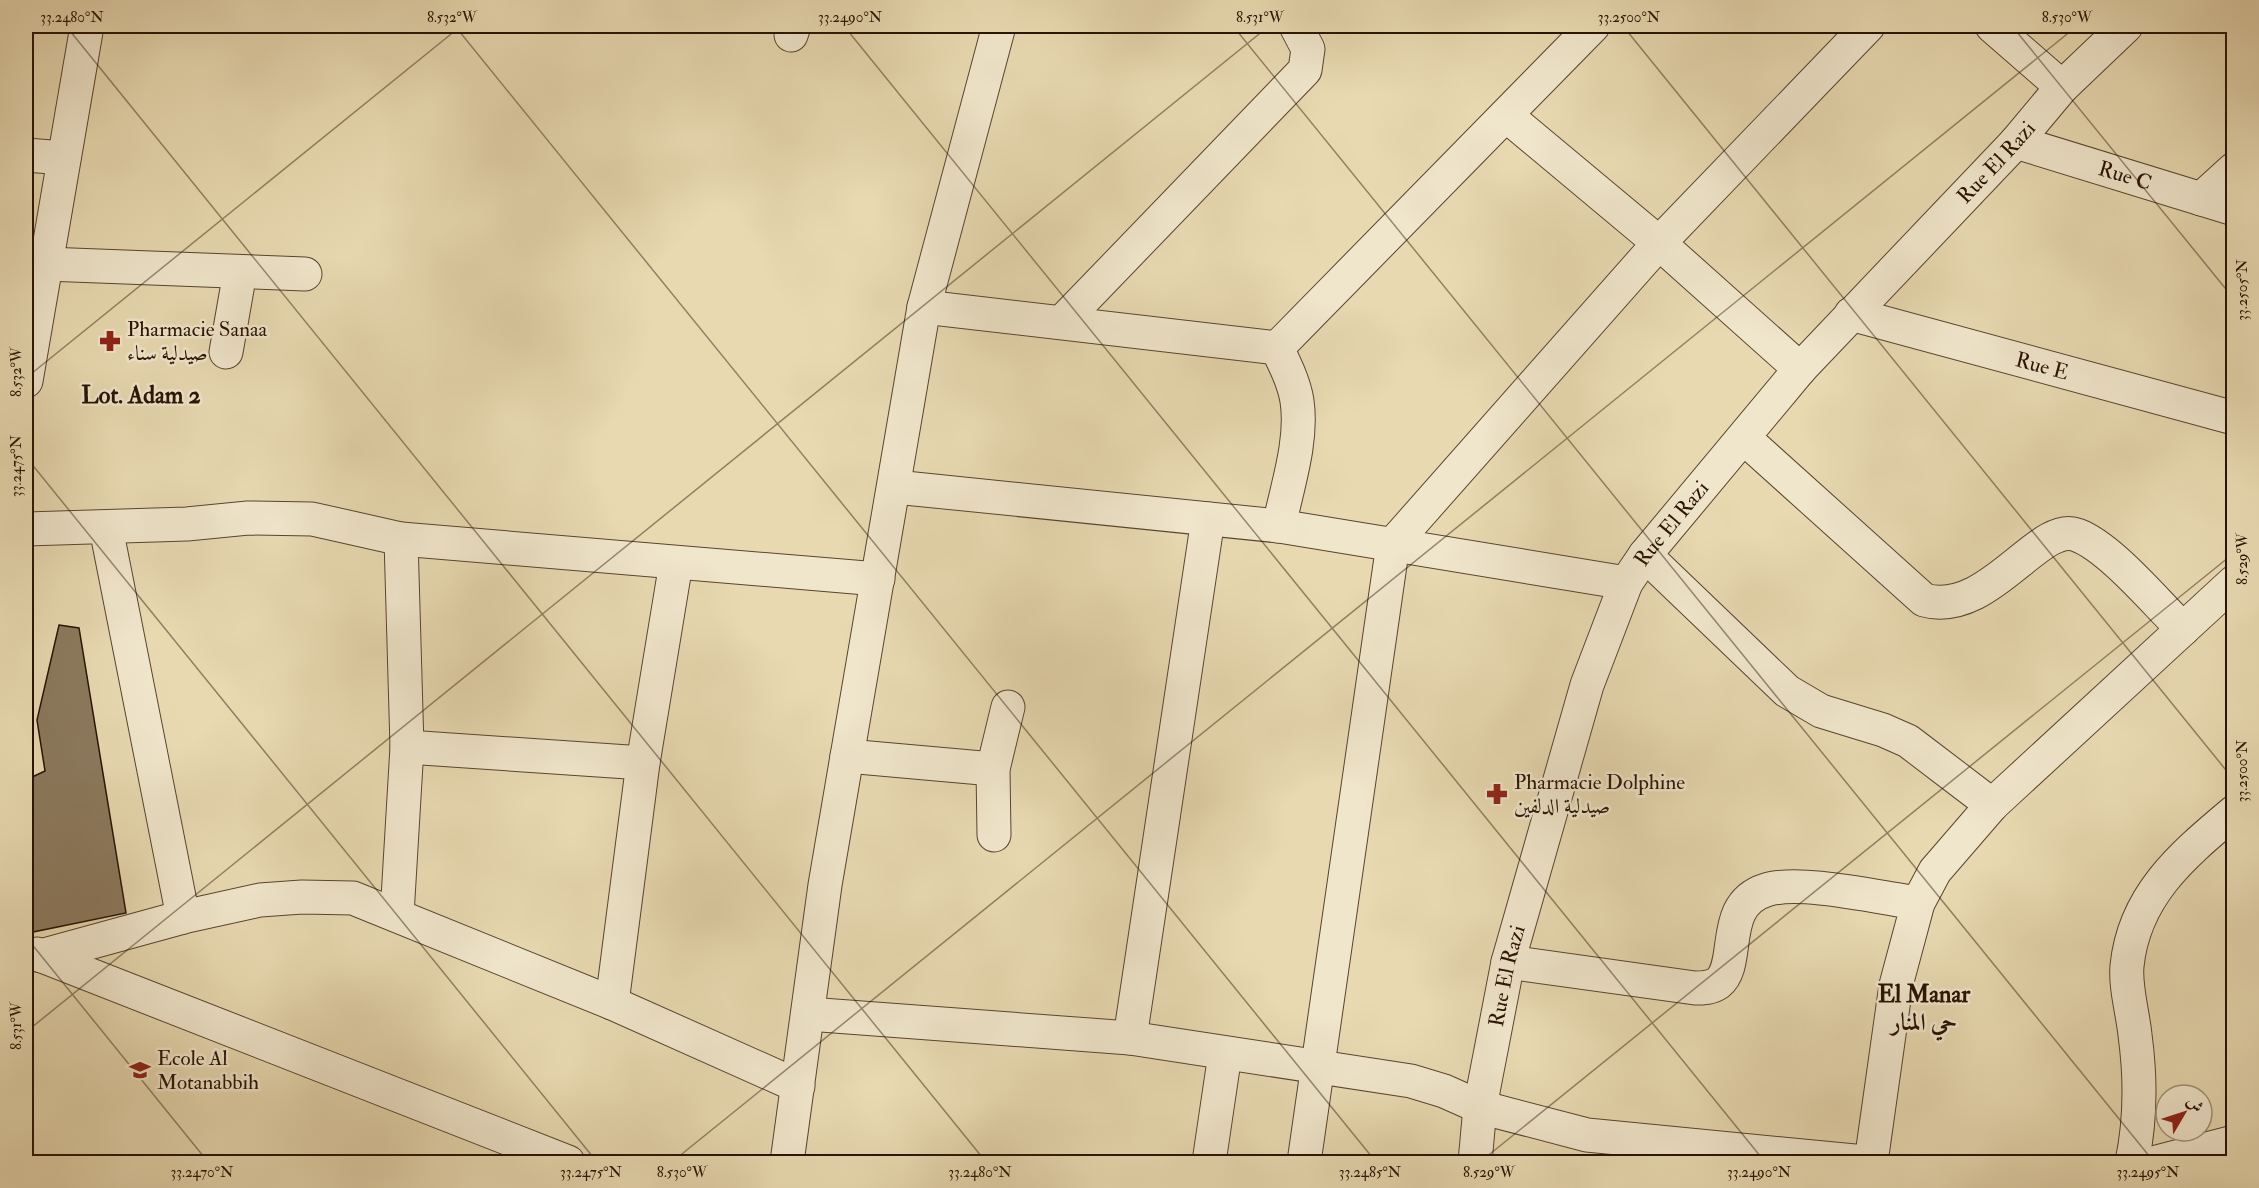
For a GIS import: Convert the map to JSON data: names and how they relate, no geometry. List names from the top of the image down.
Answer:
{
  "streets": {
    "street": ["Rue El Razi", "Rue C", "Rue E"]
  },
  "crossings": [
    ["Rue El Razi", "Rue C"],
    ["Rue El Razi", "Rue E"]
  ],
  "districts": ["Lot. Adam 2", "El Manar حي المنار"],
  "places": {
    "pharmacy": ["Pharmacie Sanaa صيدلية سناء", "Pharmacie Dolphine صيدلية الدلفين"],
    "school or university": ["Ecole Al Motanabbih"]
  },
  "north": "top right",
  "coordinates": [
    "33.2480°N",
    "8.532°W",
    "33.2490°N",
    "8.531°W",
    "33.2500°N",
    "8.530°W",
    "33.2505°N",
    "33.2475°N",
    "8.529°W",
    "33.2470°N",
    "33.2485°N",
    "33.2495°N"
  ]
}
